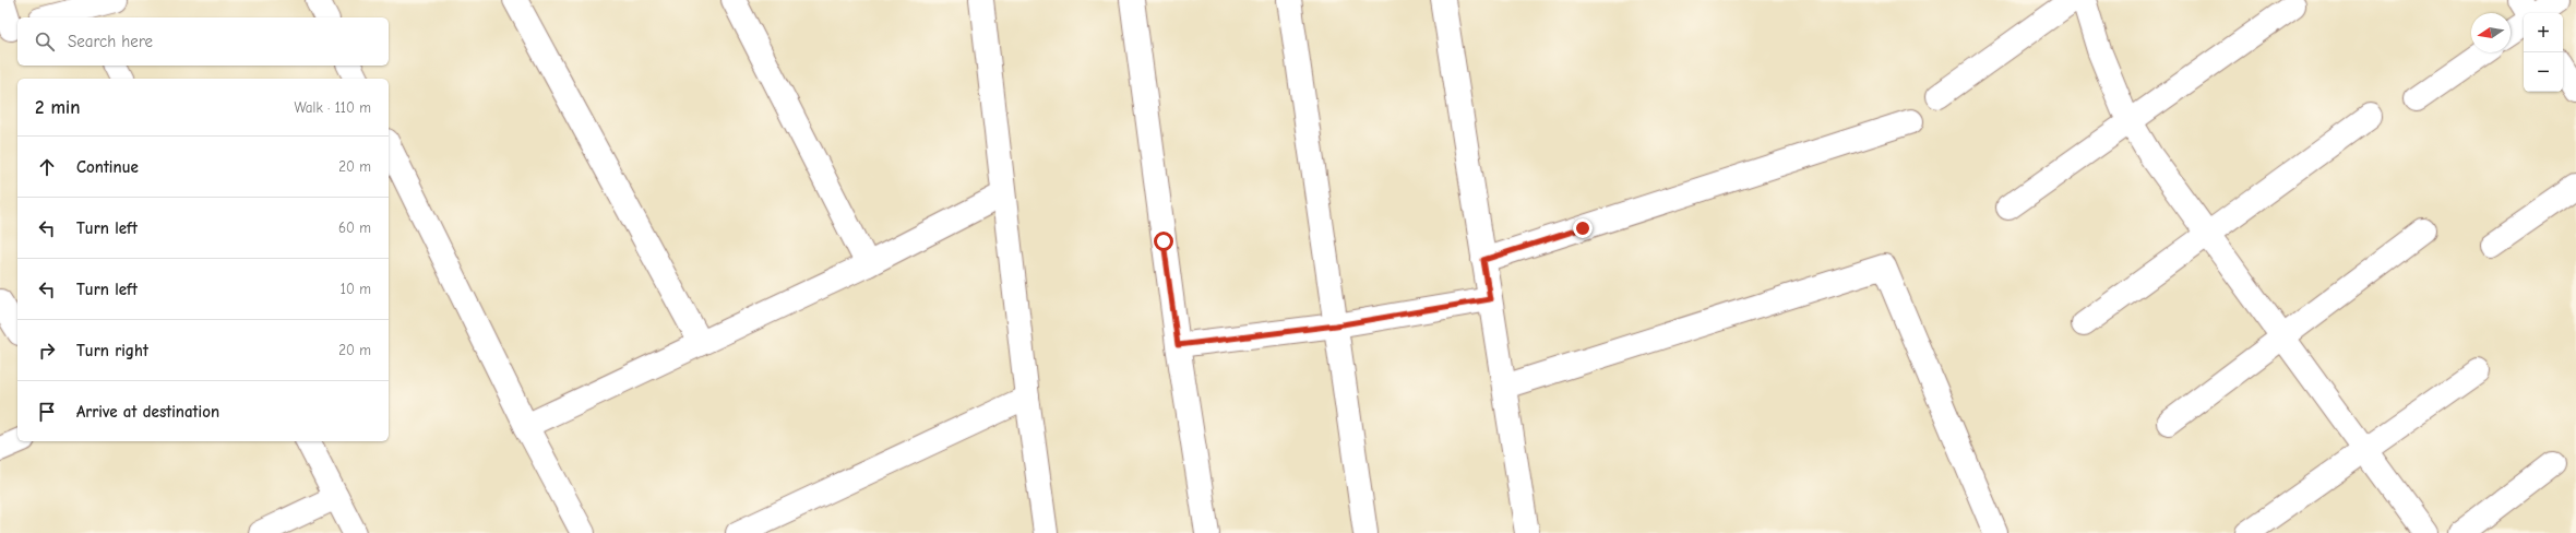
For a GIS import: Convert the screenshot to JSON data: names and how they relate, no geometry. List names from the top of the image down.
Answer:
{
  "north": "left",
  "page": {
    "map_buttons": ["+", "−"],
    "search": "Search here",
    "heading": ["2 min", "Walk · 110 m"],
    "list": [
      ["Continue", "20 m"],
      ["Turn left", "60 m"],
      ["Turn left", "10 m"],
      ["Turn right", "20 m"],
      "Arrive at destination"
    ]
  }
}
